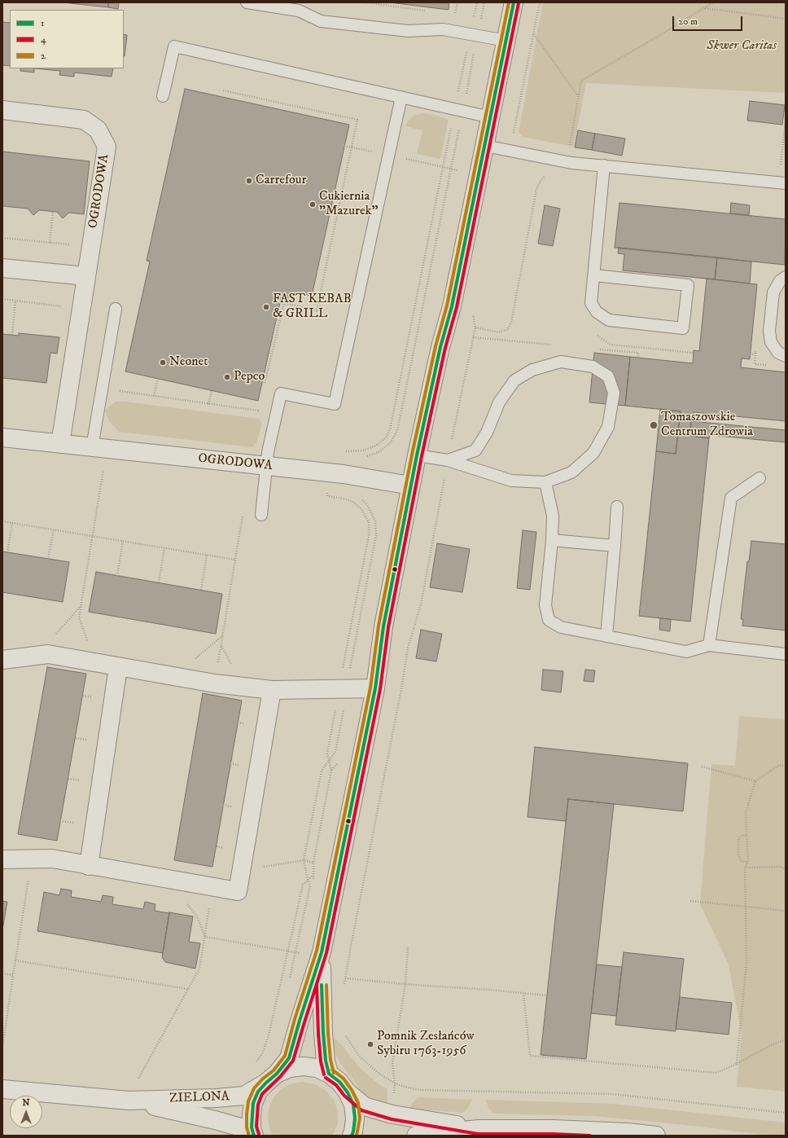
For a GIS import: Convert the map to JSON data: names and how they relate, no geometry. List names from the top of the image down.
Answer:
{
  "streets": {
    "street": ["OGRODOWA", "ZIELONA"]
  },
  "parks": ["Skwer Caritas"],
  "places": [
    "Carrefour",
    "Cukiernia \"Mazurek\"",
    "FAST KEBAB & GRILL",
    "Neonet",
    "Pepco",
    "Tomaszowskie Centrum Zdrowia",
    "Pomnik Zesłańców Sybiru 1763-1956"
  ],
  "lines": ["transit line 1", "transit line 2", "transit line 4"],
  "legend": ["1", "4", "2"],
  "scale_bar": "20 m",
  "north": "top"
}
